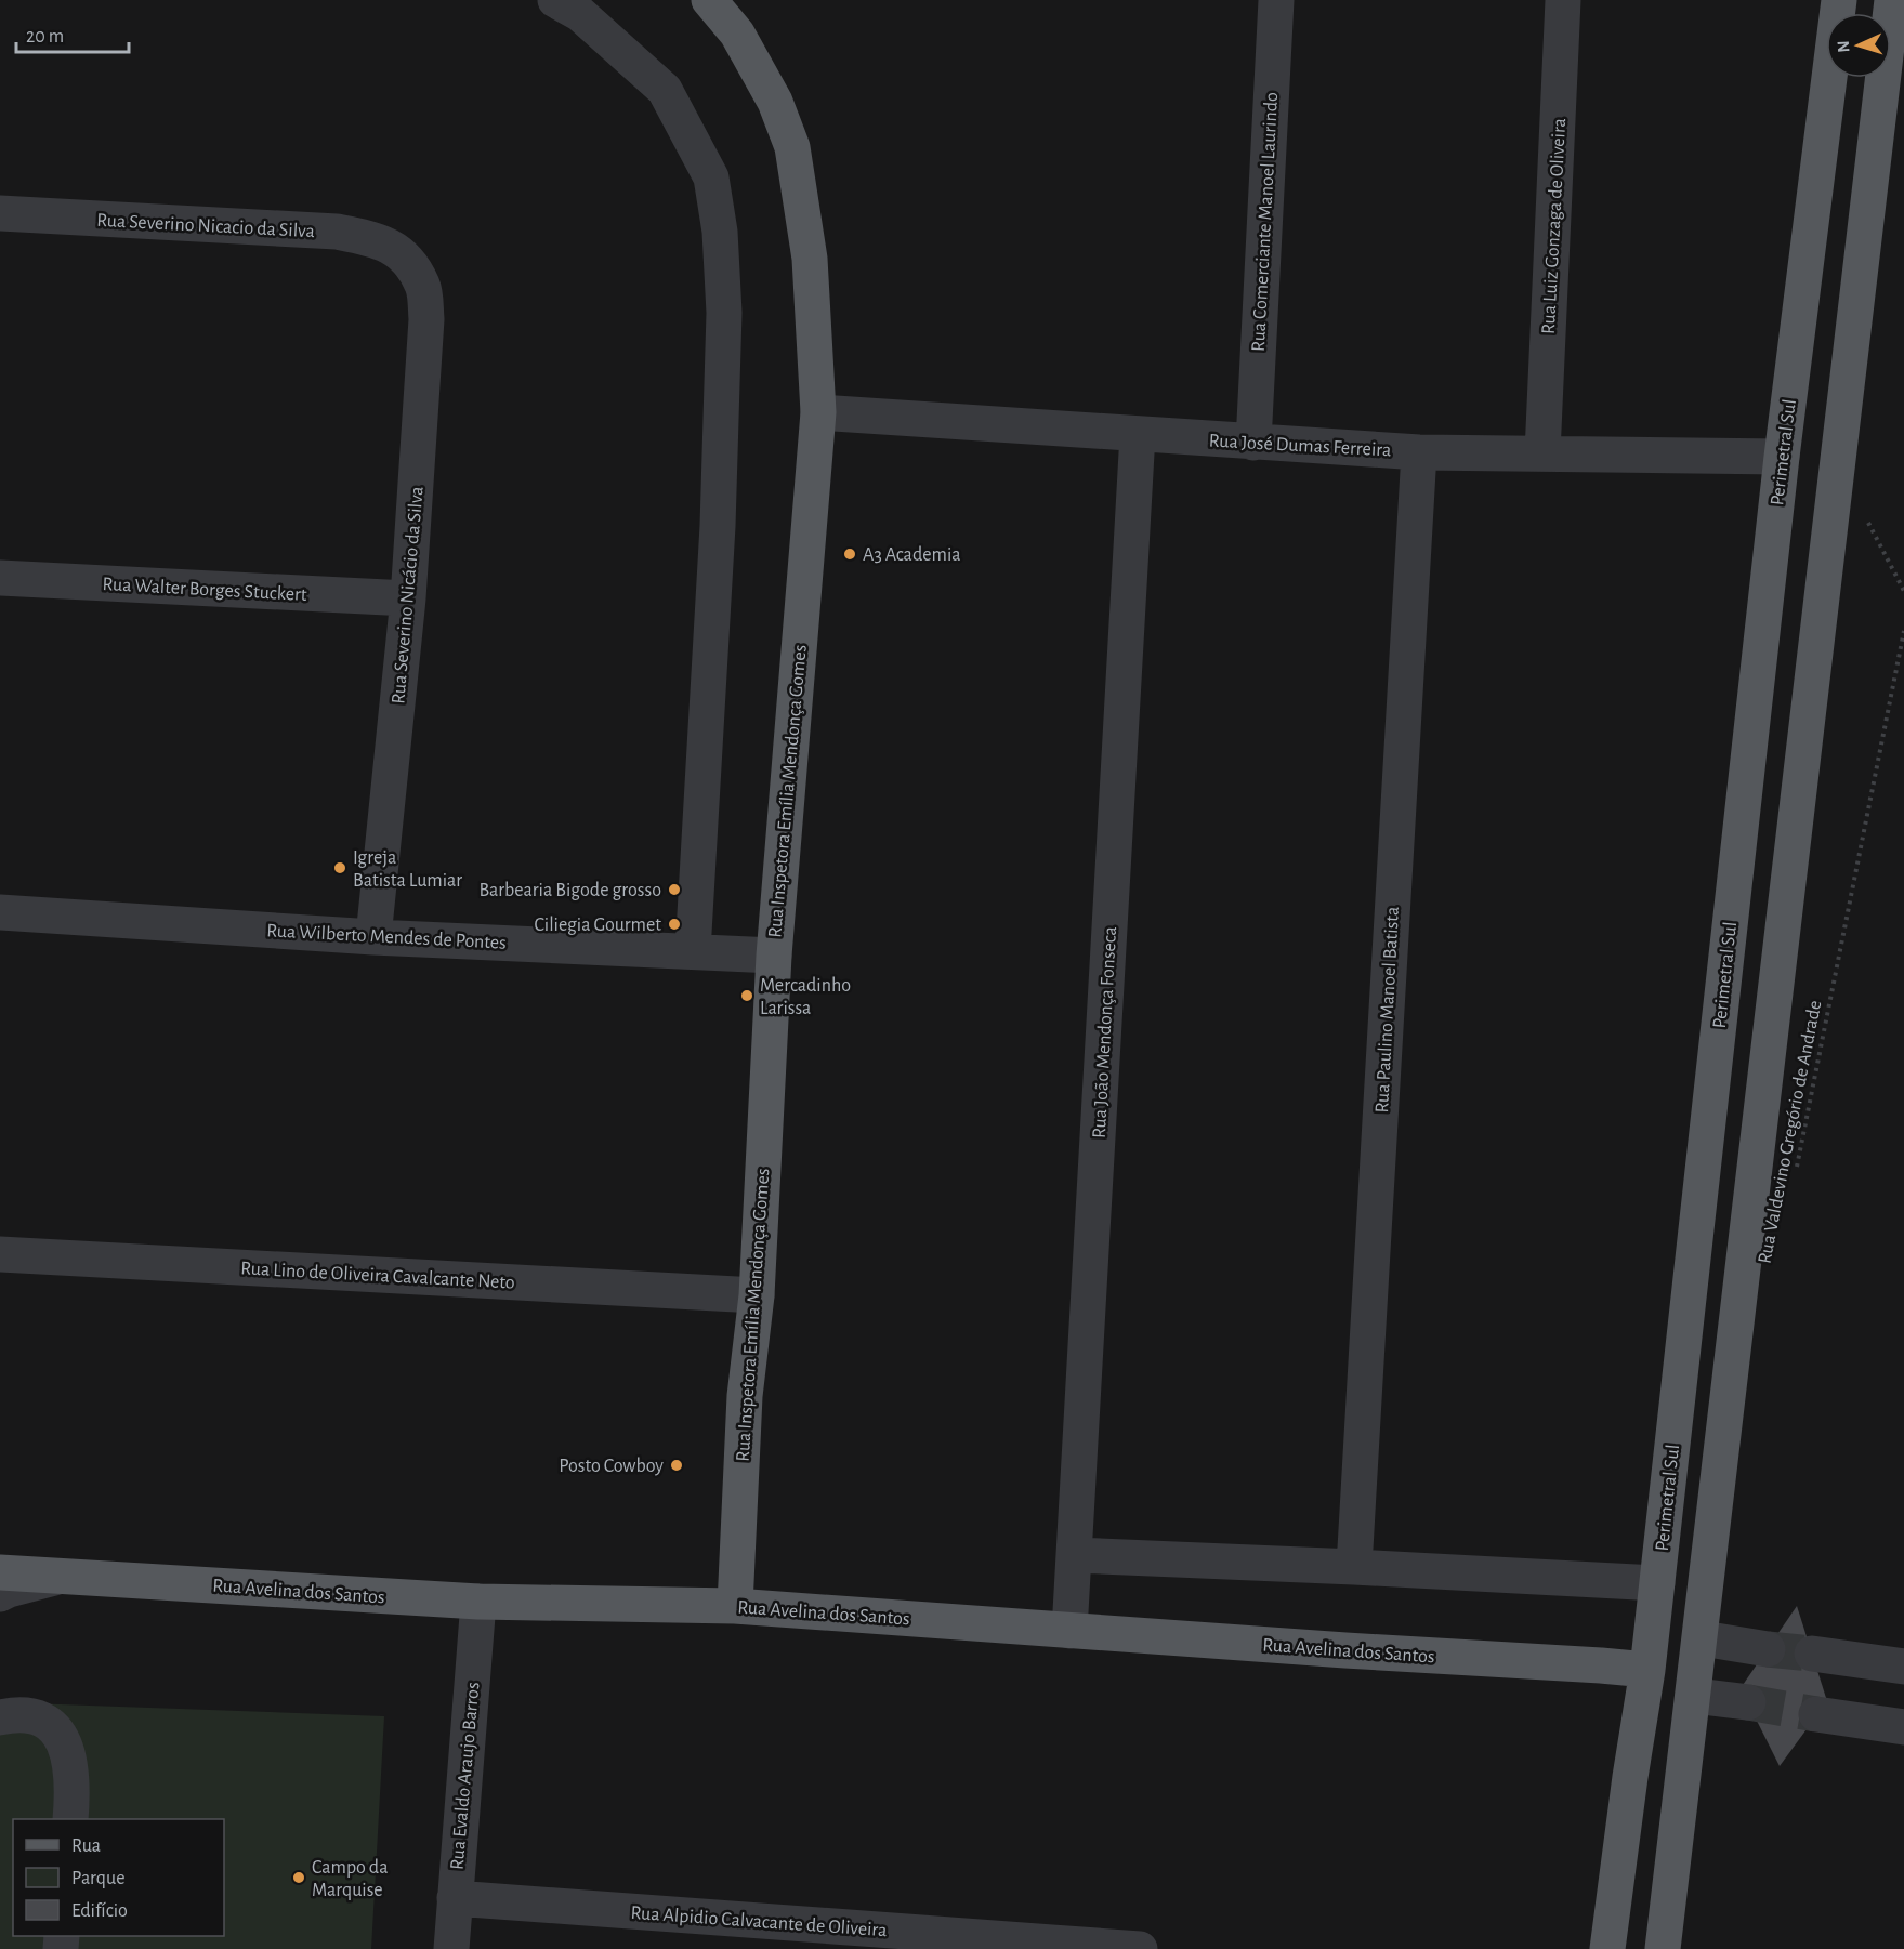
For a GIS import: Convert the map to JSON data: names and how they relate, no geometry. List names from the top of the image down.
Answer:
{
  "streets": {
    "main road": ["Perimetral Sul", "Rua Inspetora Emília Mendonça Gomes", "Rua Avelina dos Santos"],
    "street": [
      "Rua Comerciante Manoel Laurindo",
      "Rua Severino Nicacio da Silva",
      "Rua Luiz Gonzaga de Oliveira",
      "Rua José Dumas Ferreira",
      "Rua Walter Borges Stuckert",
      "Rua Severino Nicácio da Silva",
      "Rua Wilberto Mendes de Pontes",
      "Rua Paulino Manoel Batista",
      "Rua João Mendonça Fonseca",
      "Rua Lino de Oliveira Cavalcante Neto",
      "Rua Evaldo Araujo Barros",
      "Rua Alpidio Calvacante de Oliveira"
    ],
    "path": ["Rua Valdevino Gregório de Andrade"]
  },
  "crossings": [
    ["Rua Comerciante Manoel Laurindo", "Rua José Dumas Ferreira"],
    ["Rua Severino Nicacio da Silva", "Rua Severino Nicácio da Silva"],
    ["Rua Luiz Gonzaga de Oliveira", "Rua José Dumas Ferreira"],
    ["Rua José Dumas Ferreira", "Perimetral Sul"],
    ["Rua José Dumas Ferreira", "Rua Inspetora Emília Mendonça Gomes"],
    ["Rua José Dumas Ferreira", "Rua Paulino Manoel Batista"],
    ["Rua José Dumas Ferreira", "Rua João Mendonça Fonseca"],
    ["Perimetral Sul", "Rua Avelina dos Santos"],
    ["Rua Walter Borges Stuckert", "Rua Severino Nicácio da Silva"],
    ["Rua Severino Nicácio da Silva", "Rua Wilberto Mendes de Pontes"],
    ["Rua Inspetora Emília Mendonça Gomes", "Rua Wilberto Mendes de Pontes"],
    ["Rua Inspetora Emília Mendonça Gomes", "Rua Lino de Oliveira Cavalcante Neto"],
    ["Rua Inspetora Emília Mendonça Gomes", "Rua Avelina dos Santos"],
    ["Rua João Mendonça Fonseca", "Rua Avelina dos Santos"],
    ["Rua Avelina dos Santos", "Rua Evaldo Araujo Barros"],
    ["Rua Evaldo Araujo Barros", "Rua Alpidio Calvacante de Oliveira"]
  ],
  "places": [
    "A3 Academia",
    "Igreja Batista Lumiar",
    "Barbearia Bigode grosso",
    "Ciliegia Gourmet",
    "Mercadinho Larissa",
    "Posto Cowboy",
    "Campo da Marquise"
  ],
  "legend": ["Rua", "Parque", "Edifício"],
  "scale_bar": "20 m",
  "north": "left"
}
